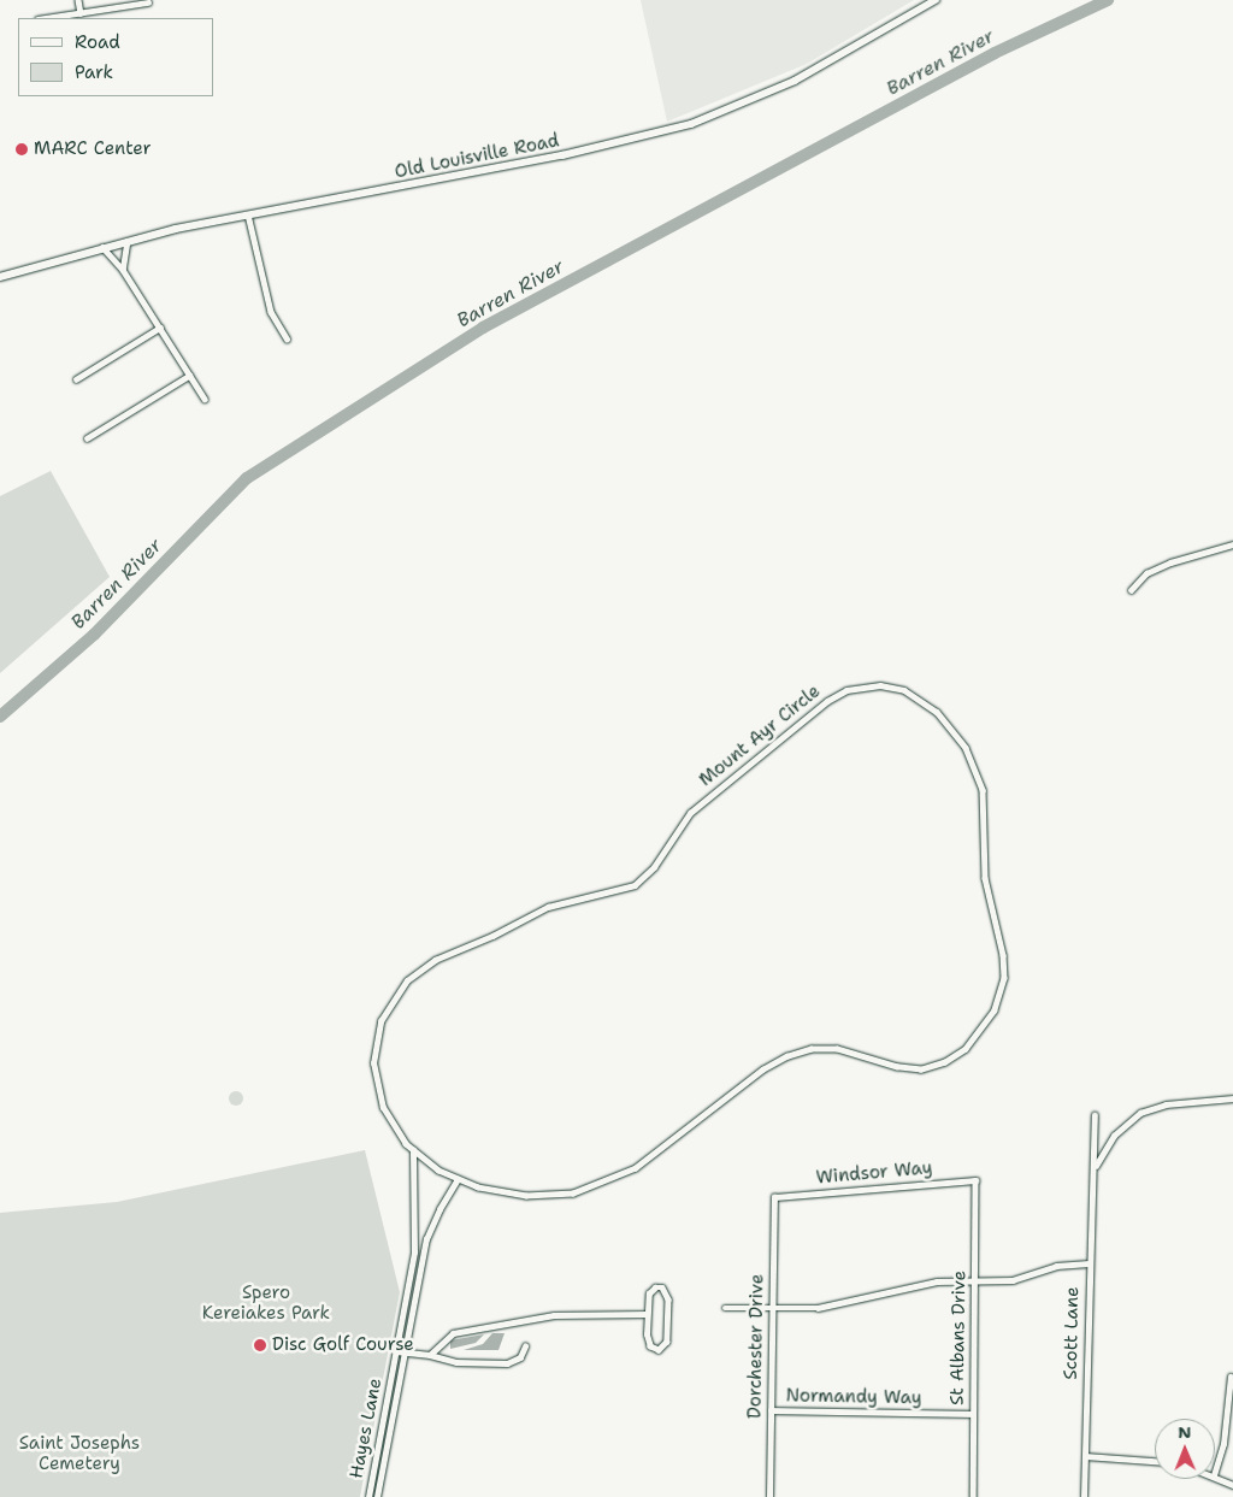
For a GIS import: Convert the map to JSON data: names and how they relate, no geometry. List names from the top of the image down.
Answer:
{
  "streets": {
    "street": [
      "Old Louisville Road",
      "Mount Ayr Circle",
      "Windsor Way",
      "Scott Lane",
      "St Albans Drive",
      "Dorchester Drive",
      "Normandy Way",
      "Hayes Lane"
    ]
  },
  "crossings": [
    ["Mount Ayr Circle", "Hayes Lane"],
    ["Windsor Way", "St Albans Drive"],
    ["Windsor Way", "Dorchester Drive"],
    ["St Albans Drive", "Normandy Way"],
    ["Dorchester Drive", "Normandy Way"]
  ],
  "water": ["Barren River"],
  "parks": ["Spero Kereiakes Park", "Saint Josephs Cemetery"],
  "places": ["MARC Center", "Disc Golf Course"],
  "legend": ["Road", "Park"],
  "north": "top"
}
